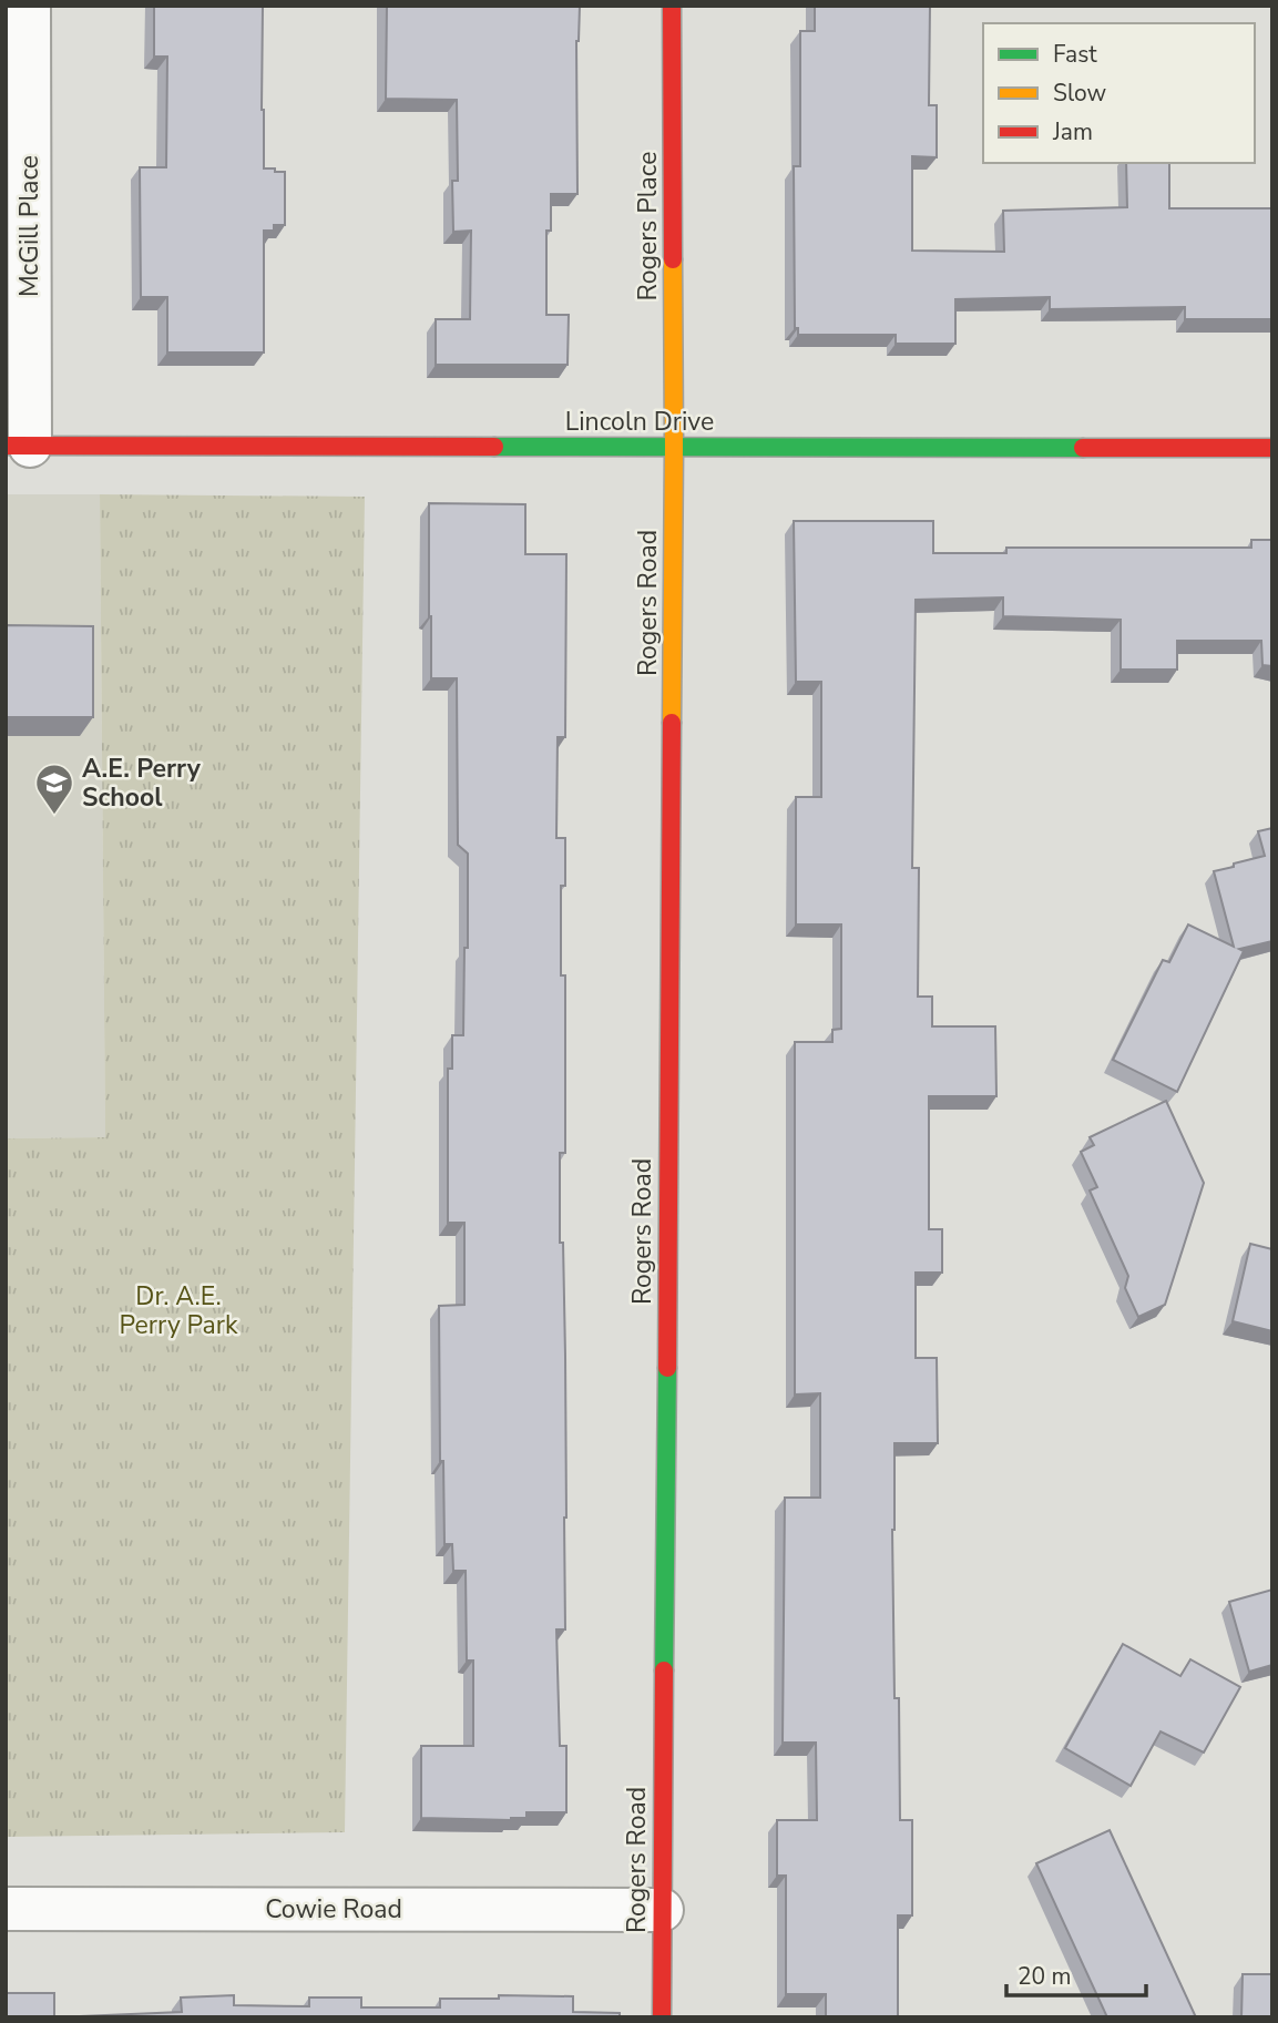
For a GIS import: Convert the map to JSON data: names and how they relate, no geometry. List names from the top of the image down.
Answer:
{
  "streets": {
    "street": [
      "McGill Place",
      "Rogers Place",
      "Lincoln Drive",
      "Rogers Road",
      "Cowie Road"
    ]
  },
  "crossings": [
    ["McGill Place", "Lincoln Drive"],
    ["Rogers Place", "Lincoln Drive"],
    ["Rogers Place", "Rogers Road"],
    ["Lincoln Drive", "Rogers Road"],
    ["Rogers Road", "Cowie Road"]
  ],
  "parks": ["Dr. A.E. Perry Park"],
  "places": {
    "school or university": ["A.E. Perry School"]
  },
  "legend": ["Fast", "Slow", "Jam"],
  "scale_bar": "20 m"
}
